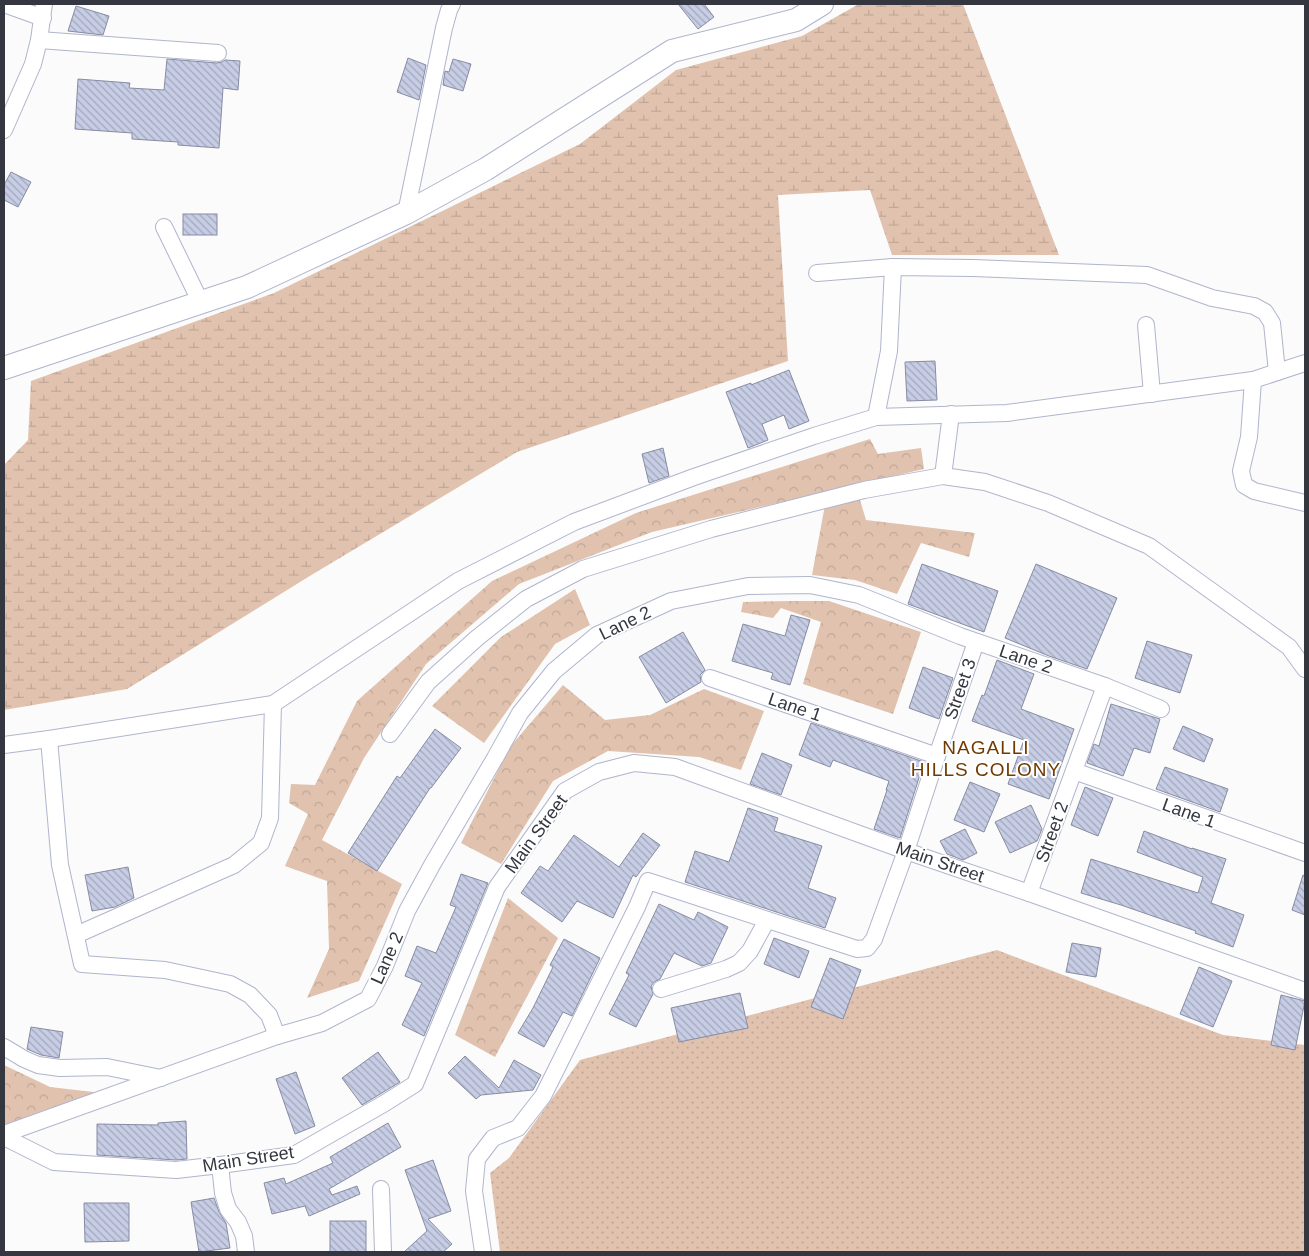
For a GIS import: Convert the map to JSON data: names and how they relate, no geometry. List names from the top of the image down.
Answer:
{
  "streets": {
    "street": [
      "Lane 2",
      "Street 3",
      "Lane 1",
      "Street 2",
      "Main Street"
    ]
  },
  "crossings": [
    ["Lane 2", "Street 3"],
    ["Lane 2", "Street 2"],
    ["Lane 2", "Main Street"],
    ["Street 3", "Lane 1"],
    ["Street 3", "Main Street"],
    ["Lane 1", "Street 2"],
    ["Street 2", "Main Street"]
  ],
  "districts": ["NAGALLI HILLS COLONY"]
}
